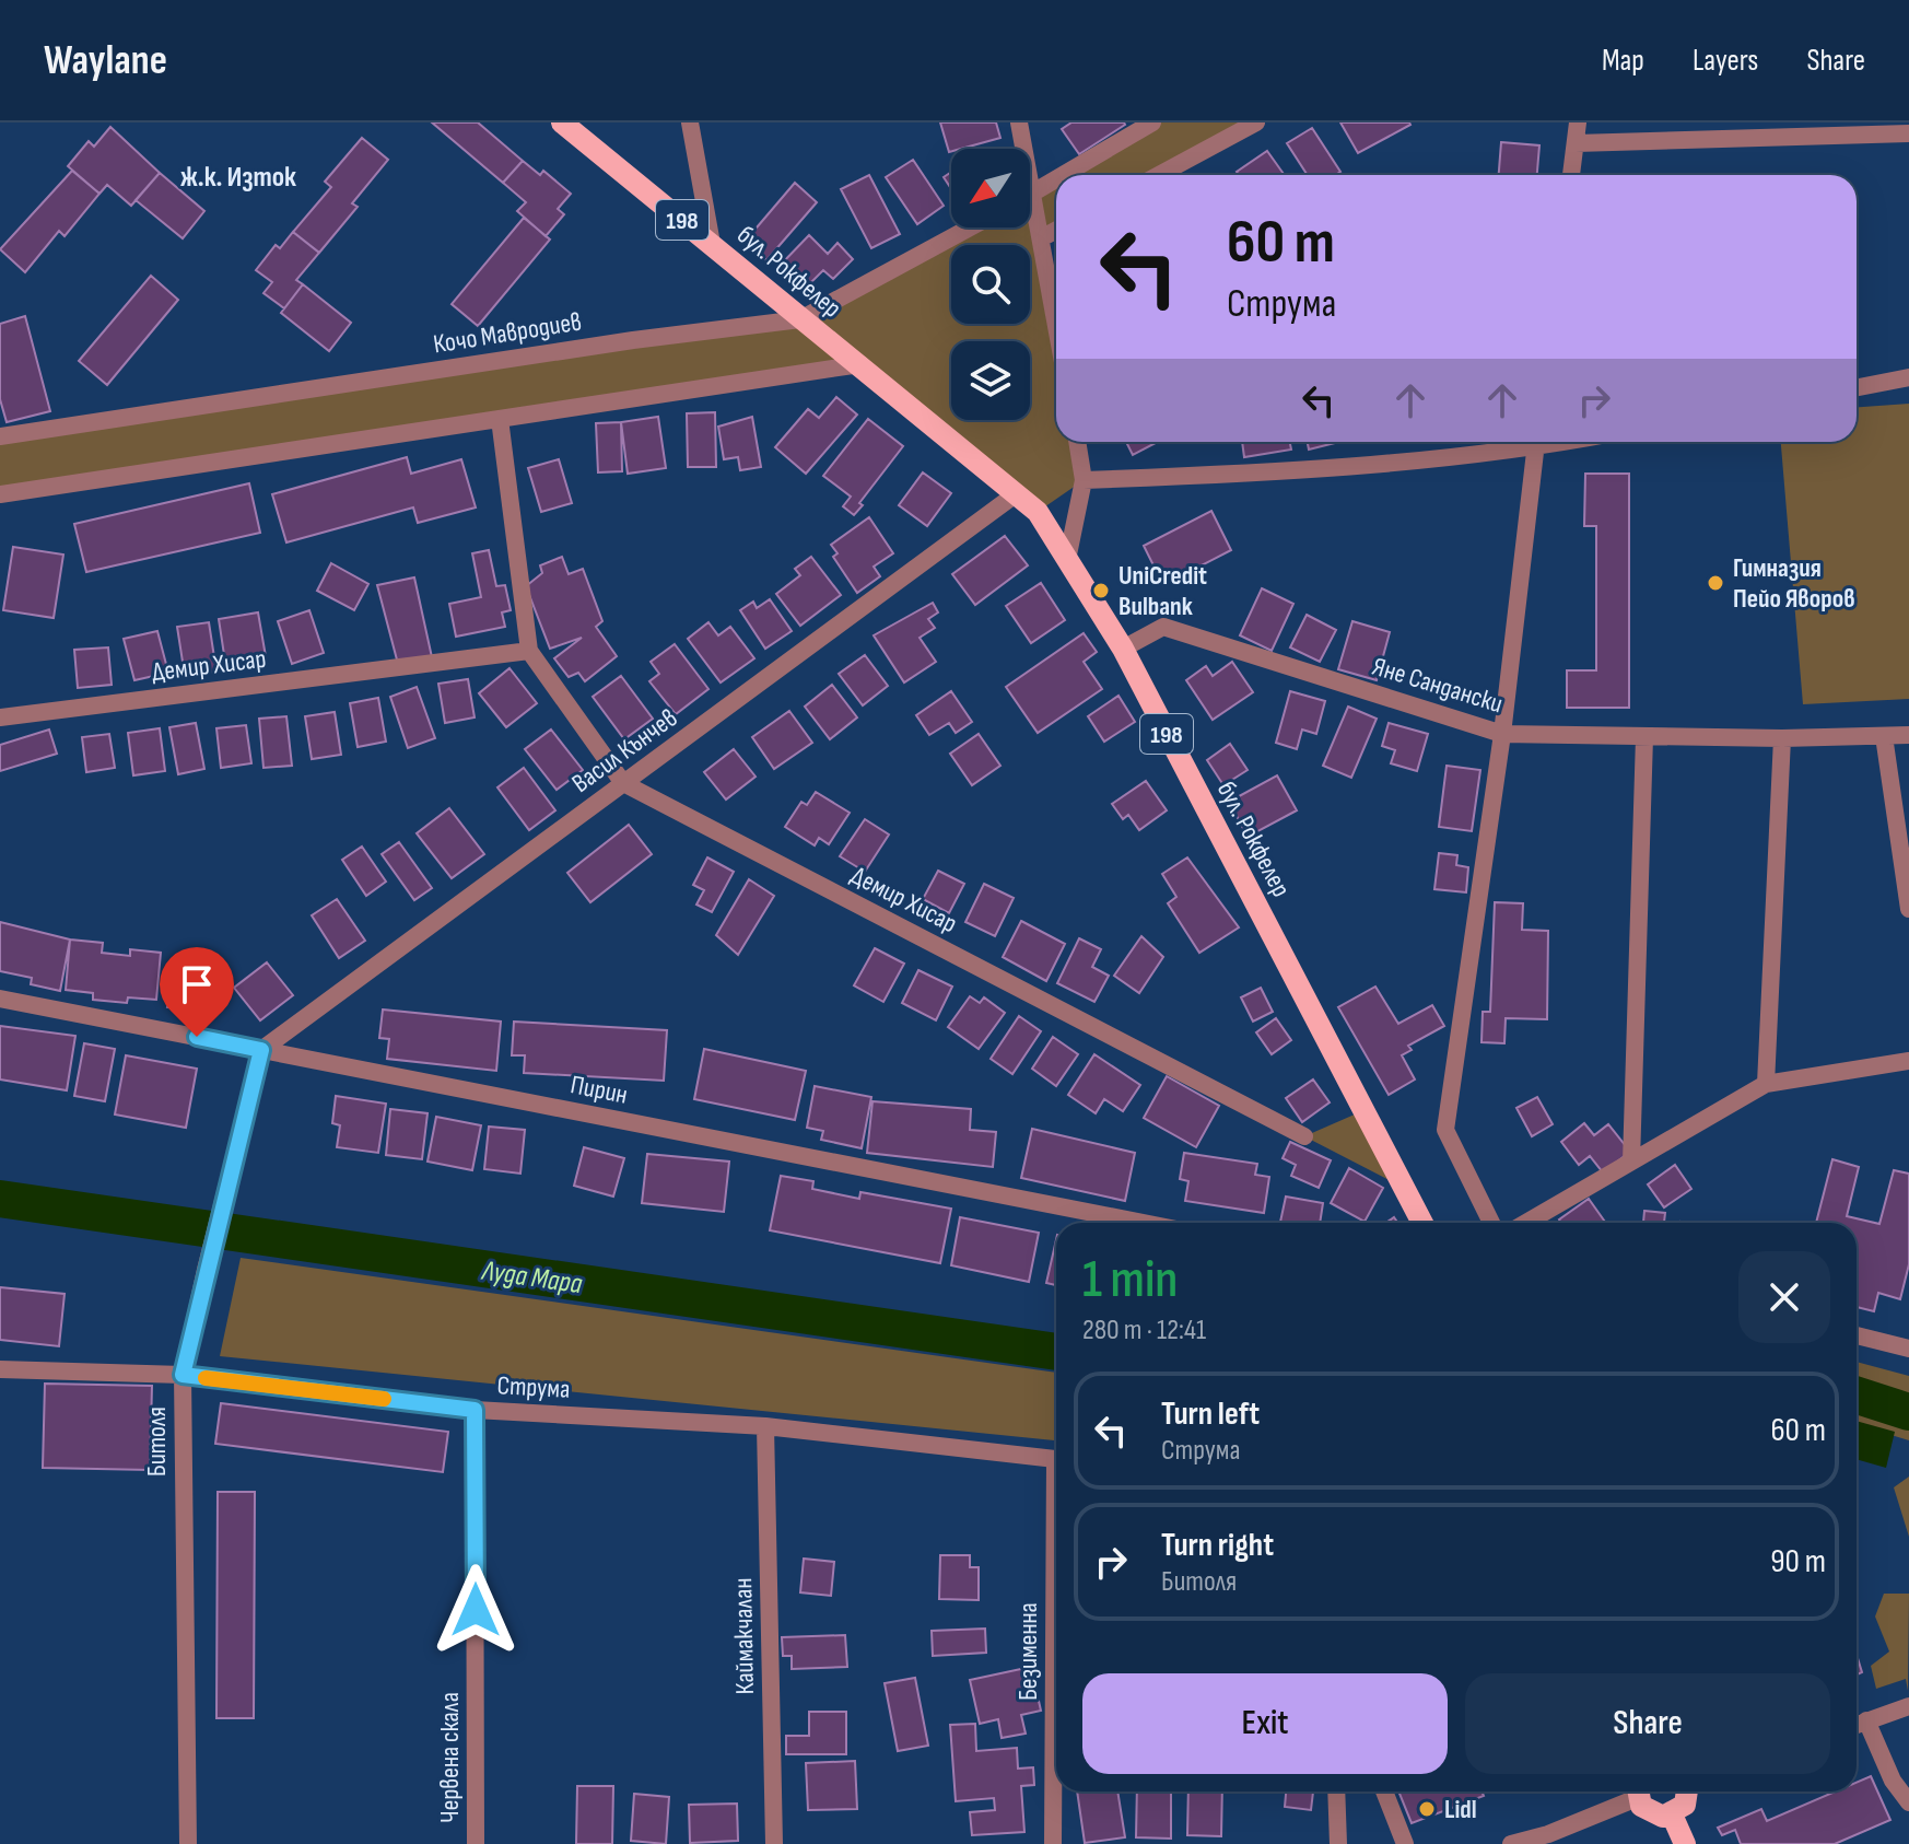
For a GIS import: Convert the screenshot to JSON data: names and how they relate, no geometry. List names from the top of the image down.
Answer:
{
  "streets": {
    "main road": ["198", "бул. Рокфелер"],
    "street": [
      "Кочо Мавродиев",
      "Демир Хисар",
      "Яне Сандански",
      "Васил Кънчев",
      "Пирин",
      "Струма",
      "Битоля",
      "Каймакчалан",
      "Безименна",
      "Червена скала"
    ]
  },
  "crossings": [
    ["бул. Рокфелер", "Кочо Мавродиев"],
    ["бул. Рокфелер", "Яне Сандански"],
    ["бул. Рокфелер", "Васил Кънчев"],
    ["Демир Хисар", "Васил Кънчев"],
    ["Васил Кънчев", "Пирин"],
    ["Васил Кънчев", "Битоля"],
    ["Пирин", "Битоля"],
    ["Струма", "Битоля"],
    ["Струма", "Каймакчалан"],
    ["Струма", "Червена скала"]
  ],
  "districts": ["ж.к. Изток"],
  "water": ["Луда Мара"],
  "places": ["Гимназия Пейо Яворов", "UniCredit Bulbank", "Lidl"],
  "north": "bottom left",
  "page": {
    "header": "Waylane",
    "nav": ["Map", "Layers", "Share"],
    "turn": ["60 m", "Струма"],
    "heading": ["1 min", "280 m · 12:41"],
    "list": [
      {
        "name": "Turn left",
        "note": "Струма",
        "value": "60 m"
      },
      {
        "name": "Turn right",
        "note": "Битоля",
        "value": "90 m"
      }
    ],
    "buttons": ["Exit", "Share"]
  }
}
